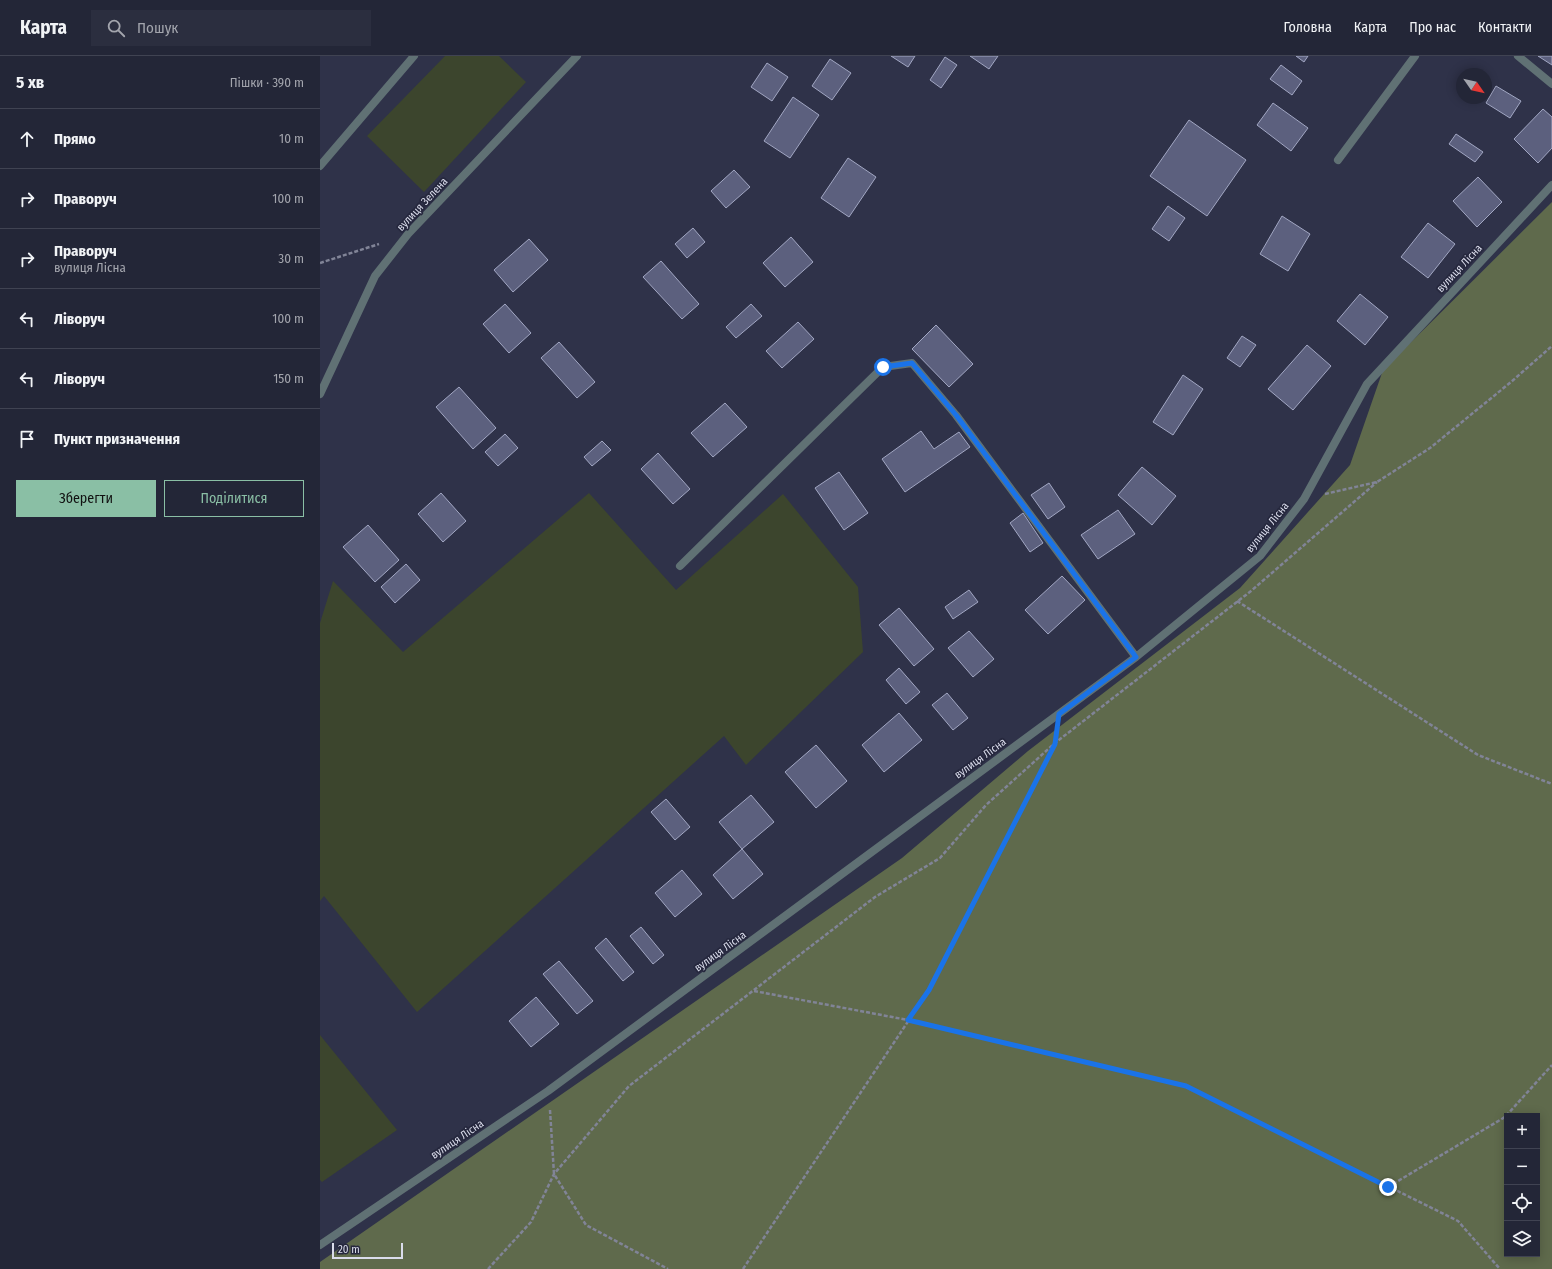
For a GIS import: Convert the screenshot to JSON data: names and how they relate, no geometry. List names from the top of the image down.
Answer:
{
  "streets": {
    "street": ["вулиця Зелена", "вулиця Лісна"]
  },
  "scale_bar": "20 m",
  "north": "bottom right",
  "page": {
    "header": "Карта",
    "search": "Пошук",
    "nav": [
      "Головна",
      "Карта",
      "Про нас",
      "Контакти"
    ],
    "heading": ["5 хв", "Пішки · 390 m"],
    "list": [
      ["Прямо", "10 m"],
      ["Праворуч", "100 m"],
      ["Праворуч", "вулиця Лісна", "30 m"],
      ["Ліворуч", "100 m"],
      ["Ліворуч", "150 m"],
      "Пункт призначення"
    ],
    "buttons": ["Зберегти", "Поділитися"],
    "map_buttons": ["+", "−"],
    "scale": "20 m"
  }
}
